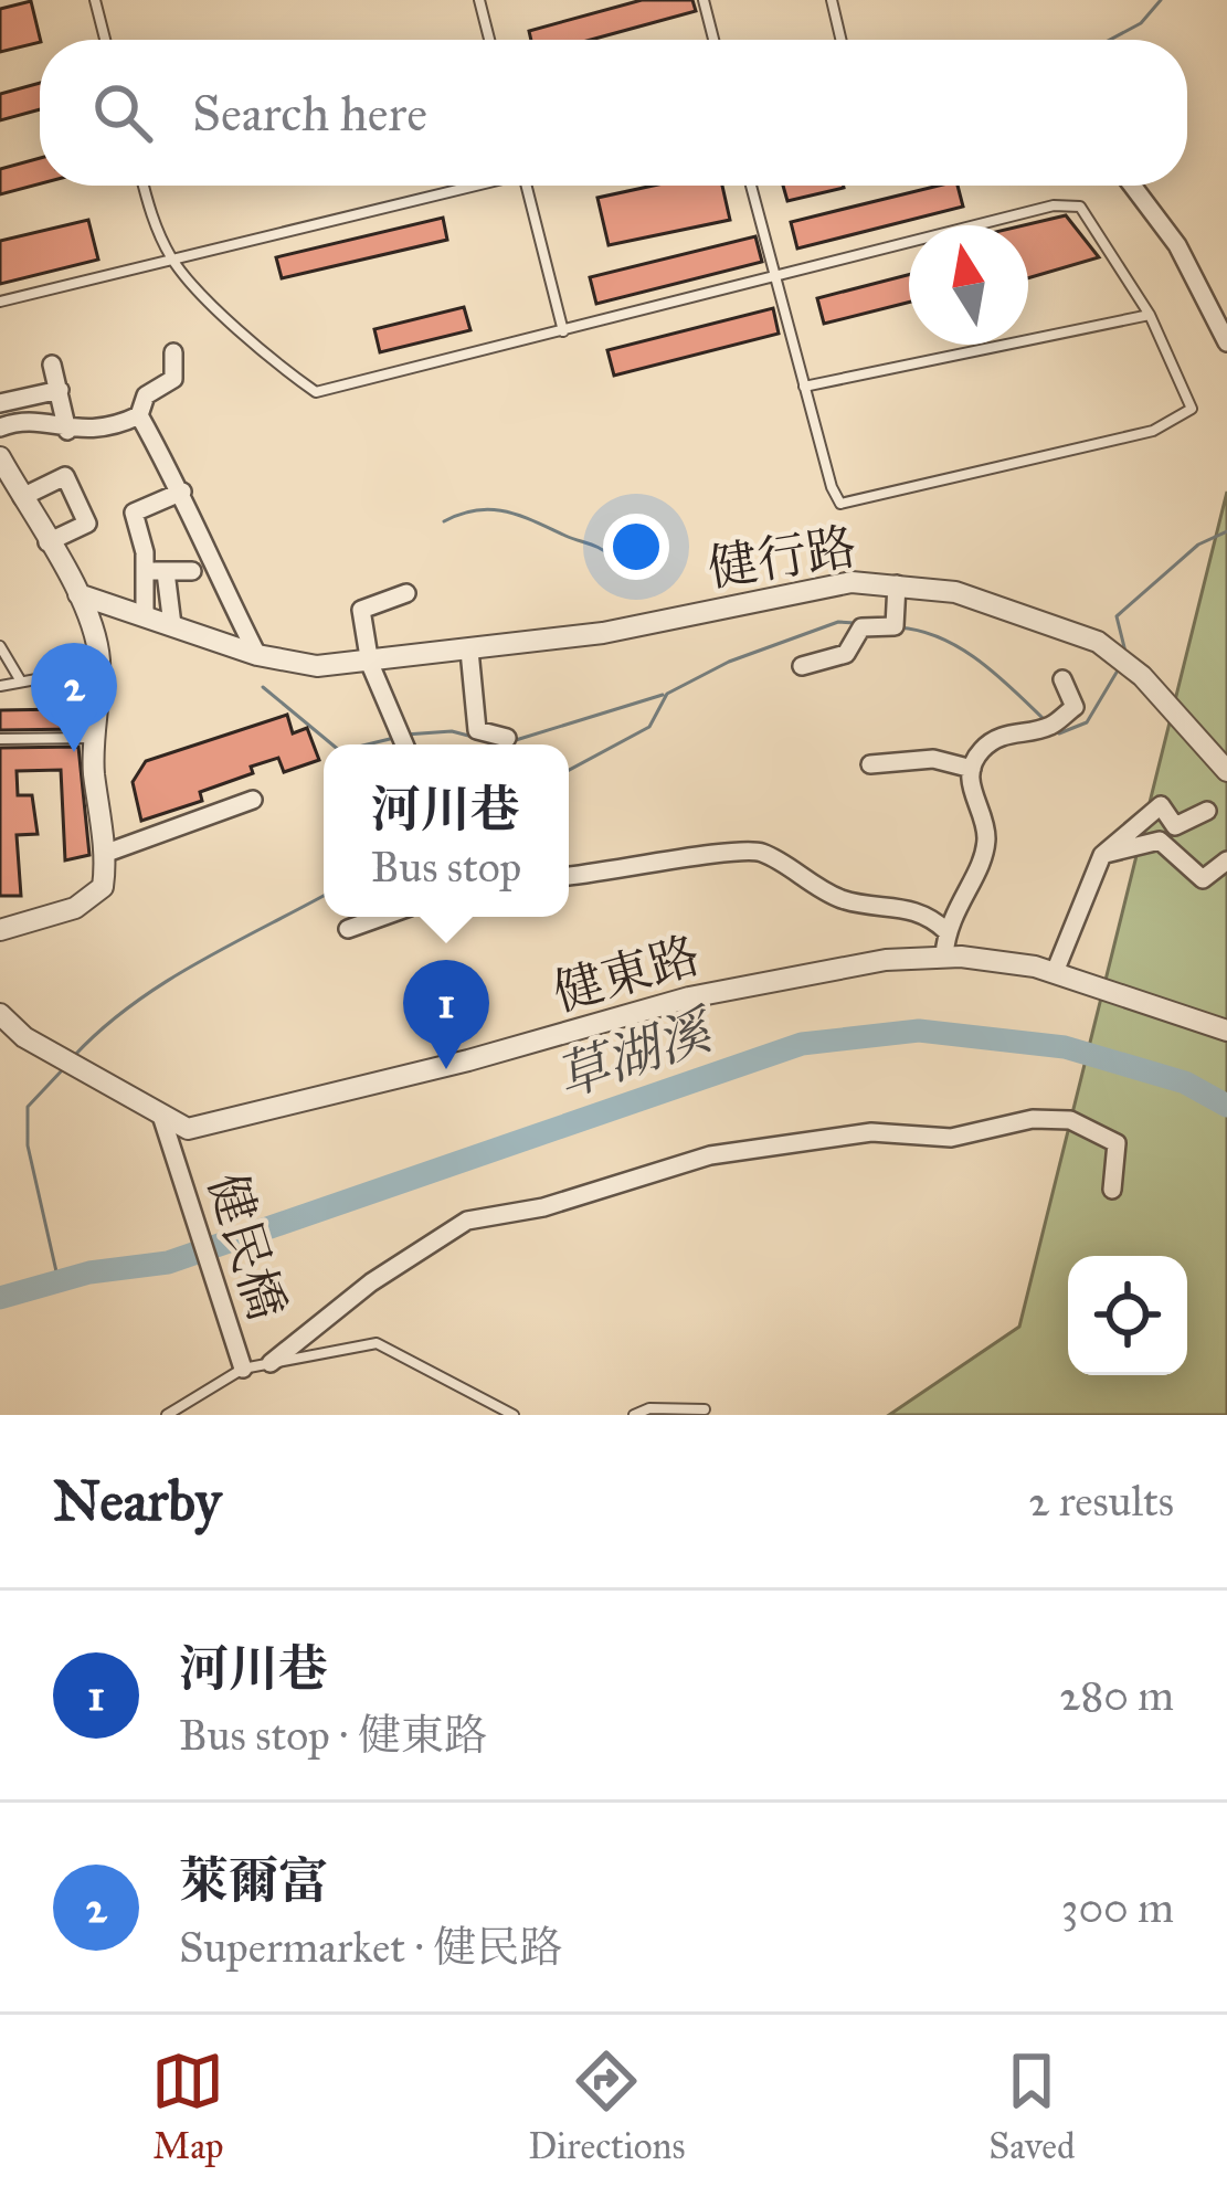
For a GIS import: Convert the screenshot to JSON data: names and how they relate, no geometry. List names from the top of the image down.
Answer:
{
  "streets": {
    "street": ["健行路", "健東路", "健民橋"]
  },
  "crossings": [
    ["健東路", "健民橋"]
  ],
  "water": ["草湖溪"],
  "north": "top",
  "page": {
    "search": "Search here",
    "pins": ["2", "1"],
    "popup": ["河川巷", "Bus stop"],
    "heading": ["Nearby", "2 results"],
    "list": [
      {
        "mark": "1",
        "name": "河川巷",
        "note": "Bus stop · 健東路",
        "value": "280 m"
      },
      {
        "mark": "2",
        "name": "萊爾富",
        "note": "Supermarket · 健民路",
        "value": "300 m"
      }
    ],
    "nav": ["Map", "Directions", "Saved"]
  }
}
